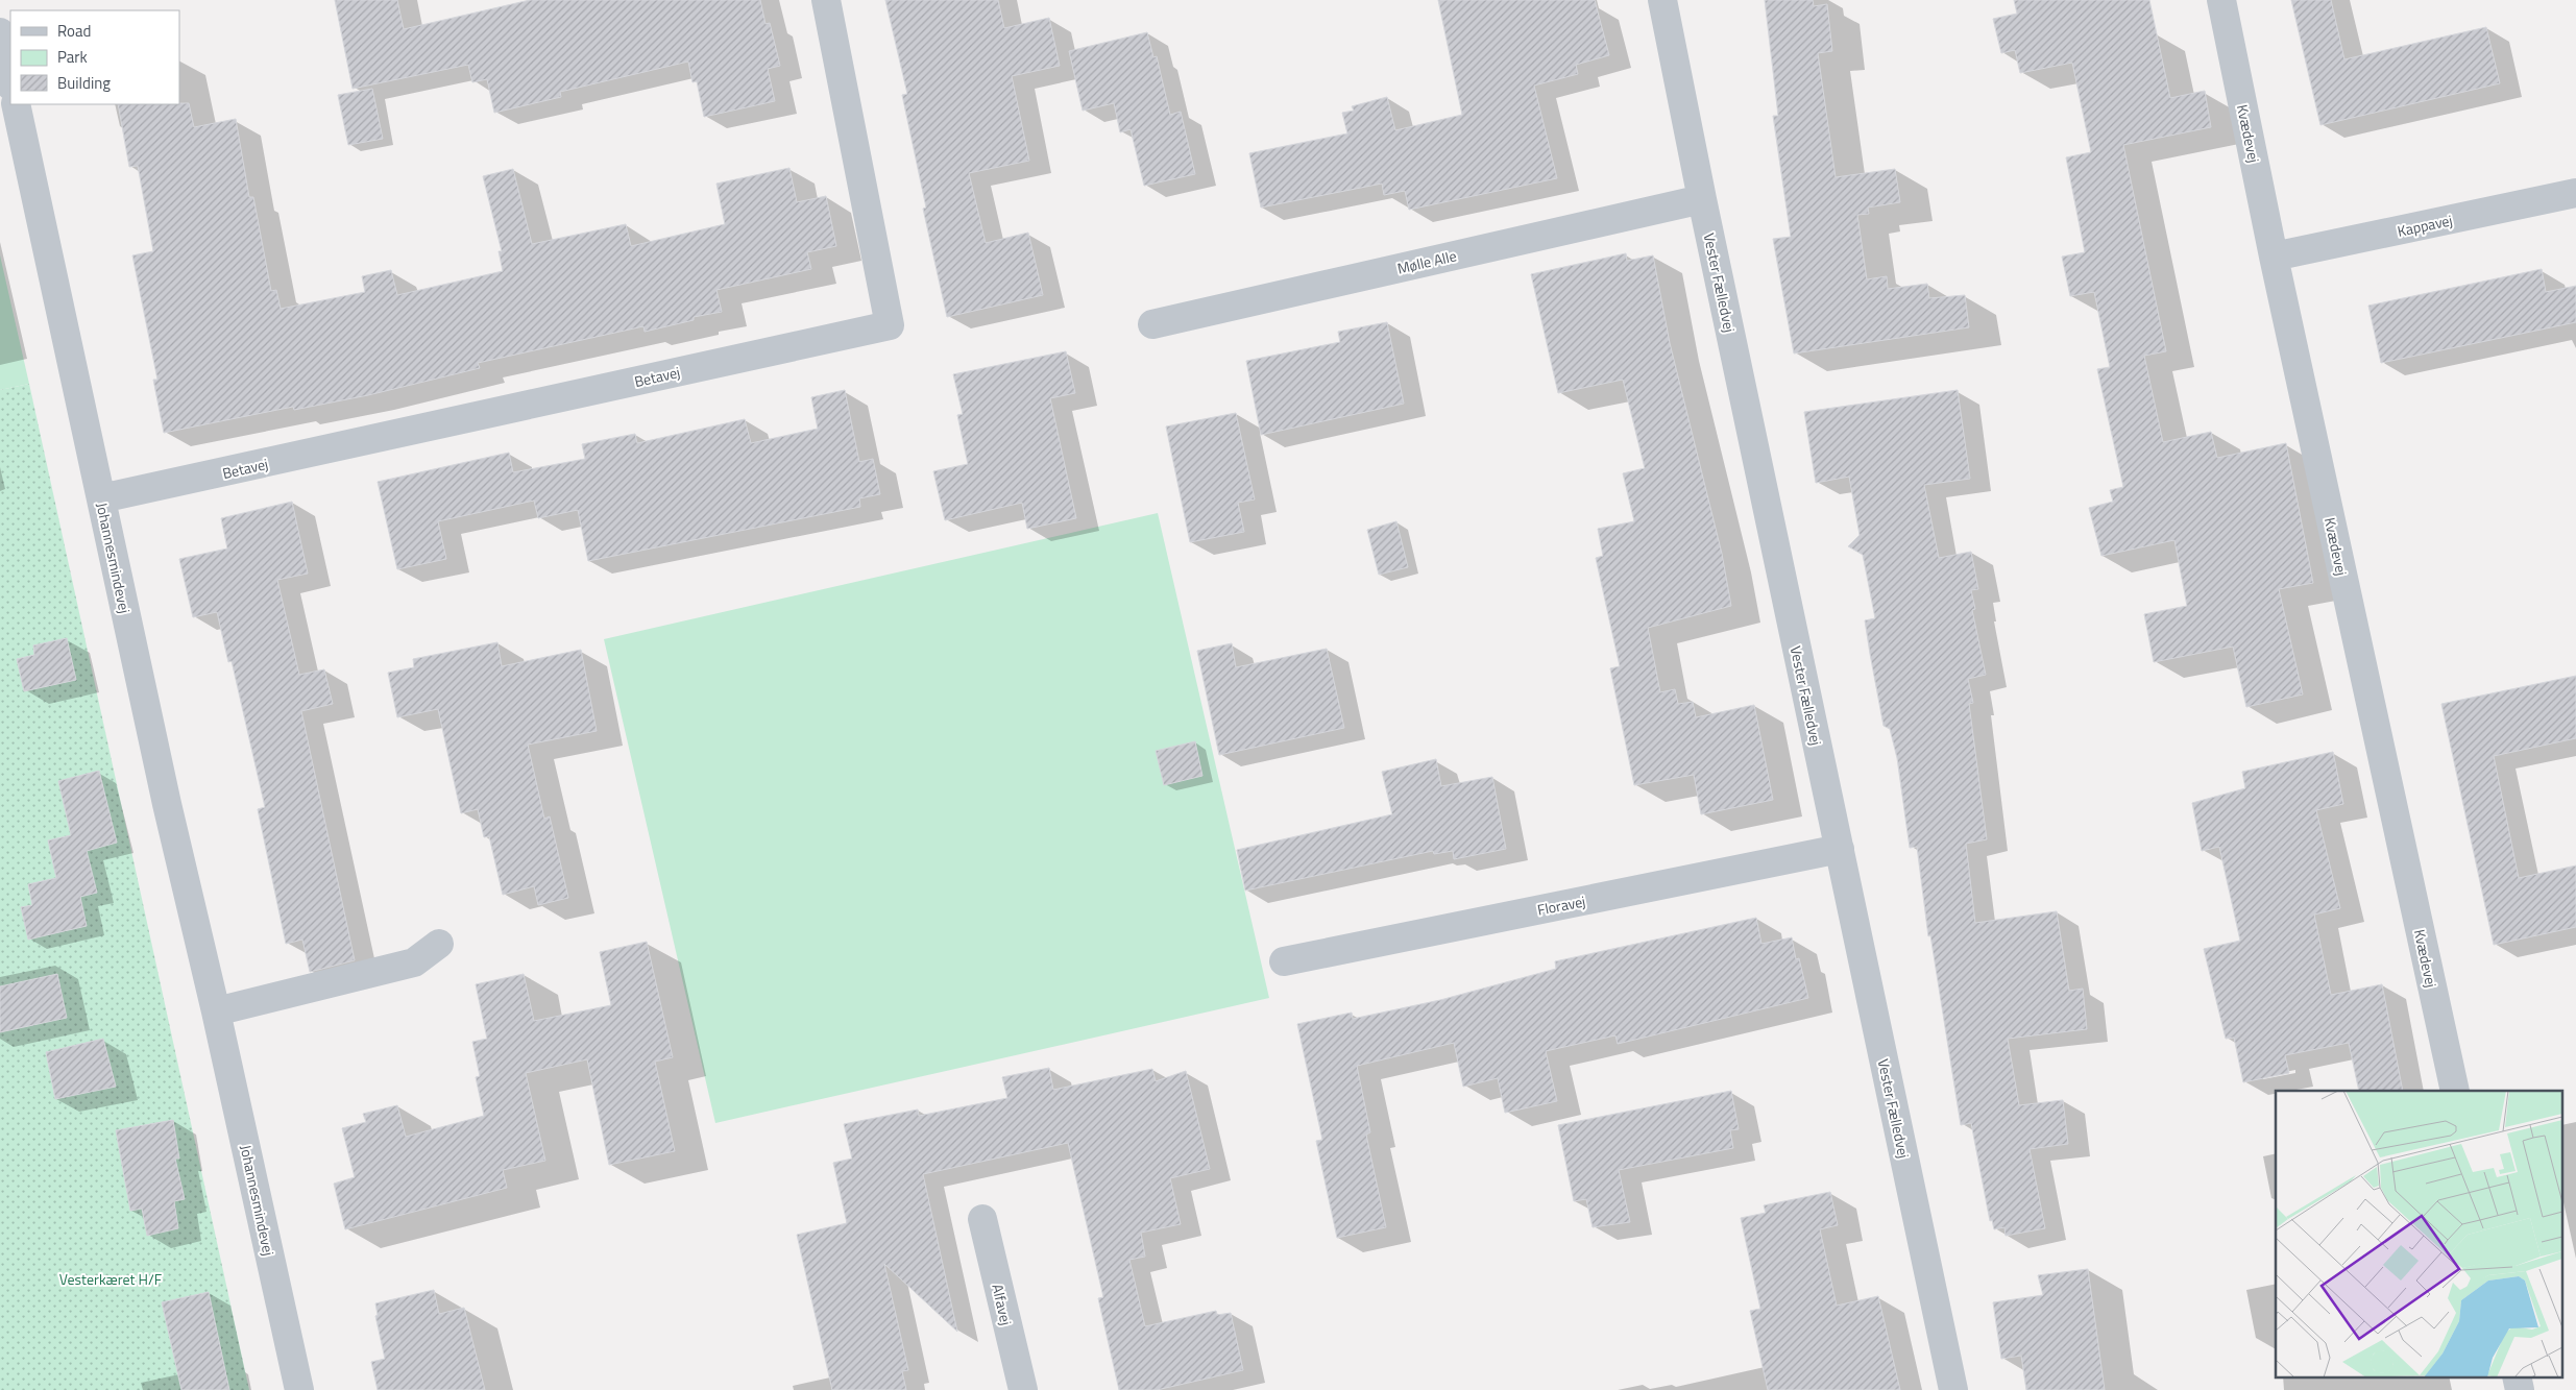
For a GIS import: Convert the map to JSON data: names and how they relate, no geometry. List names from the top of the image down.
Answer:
{
  "streets": {
    "street": [
      "Kvædevej",
      "Kappavej",
      "Mølle Alle",
      "Vester Fælledvej",
      "Betavej",
      "Johannesmindevej",
      "Floravej",
      "Alfavej"
    ]
  },
  "crossings": [
    ["Kvædevej", "Kappavej"],
    ["Mølle Alle", "Vester Fælledvej"],
    ["Vester Fælledvej", "Floravej"],
    ["Betavej", "Johannesmindevej"]
  ],
  "parks": ["Vesterkæret H/F"],
  "legend": ["Road", "Park", "Building"]
}
